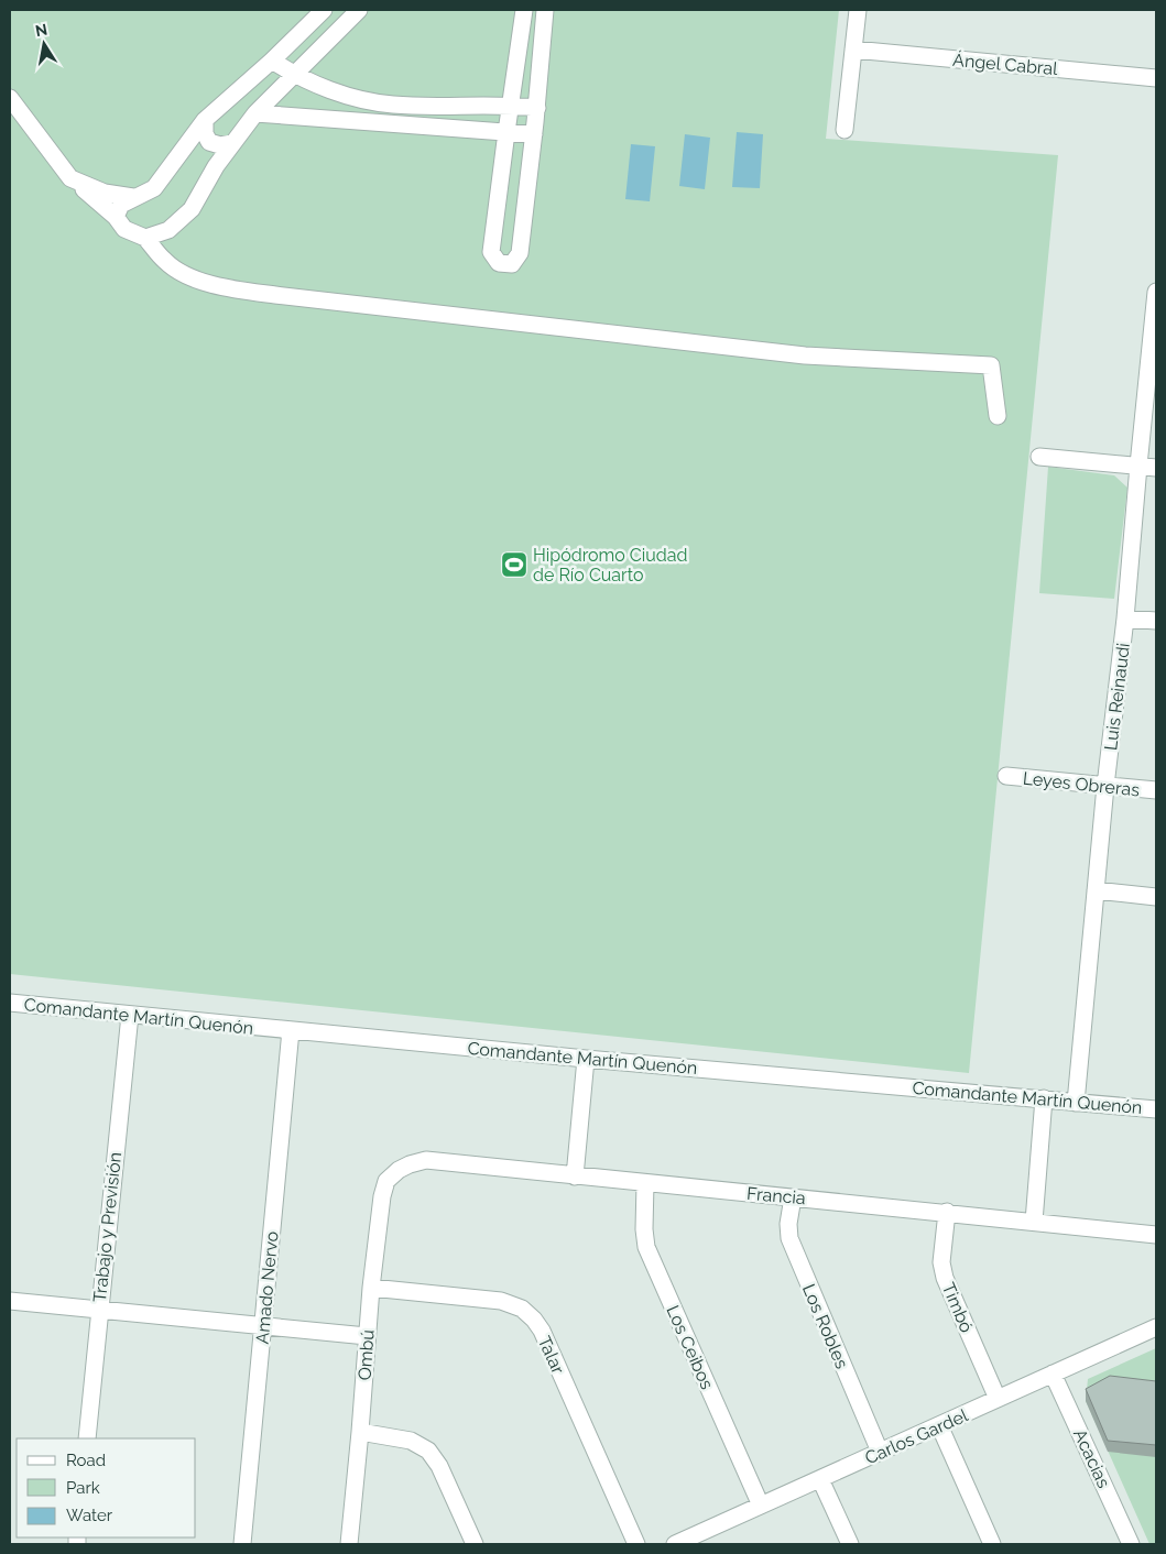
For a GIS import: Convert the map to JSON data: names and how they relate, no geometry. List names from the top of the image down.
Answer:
{
  "streets": {
    "street": [
      "Ángel Cabral",
      "Luis Reinaudi",
      "Leyes Obreras",
      "Comandante Martín Quenón",
      "Francia",
      "Trabajo y Previsión",
      "Amado Nervo",
      "Timbó",
      "Los Robles",
      "Los Ceibos",
      "Ombú",
      "Talar",
      "Carlos Gardel",
      "Acacias"
    ]
  },
  "crossings": [
    ["Luis Reinaudi", "Leyes Obreras"],
    ["Luis Reinaudi", "Comandante Martín Quenón"],
    ["Comandante Martín Quenón", "Trabajo y Previsión"],
    ["Comandante Martín Quenón", "Amado Nervo"],
    ["Francia", "Timbó"],
    ["Francia", "Los Robles"],
    ["Francia", "Los Ceibos"],
    ["Francia", "Ombú"],
    ["Timbó", "Carlos Gardel"],
    ["Los Robles", "Carlos Gardel"],
    ["Los Ceibos", "Carlos Gardel"],
    ["Ombú", "Talar"],
    ["Carlos Gardel", "Acacias"]
  ],
  "places": {
    "sports": ["Hipódromo Ciudad de Río Cuarto"]
  },
  "legend": ["Road", "Park", "Water"],
  "north": "top"
}
